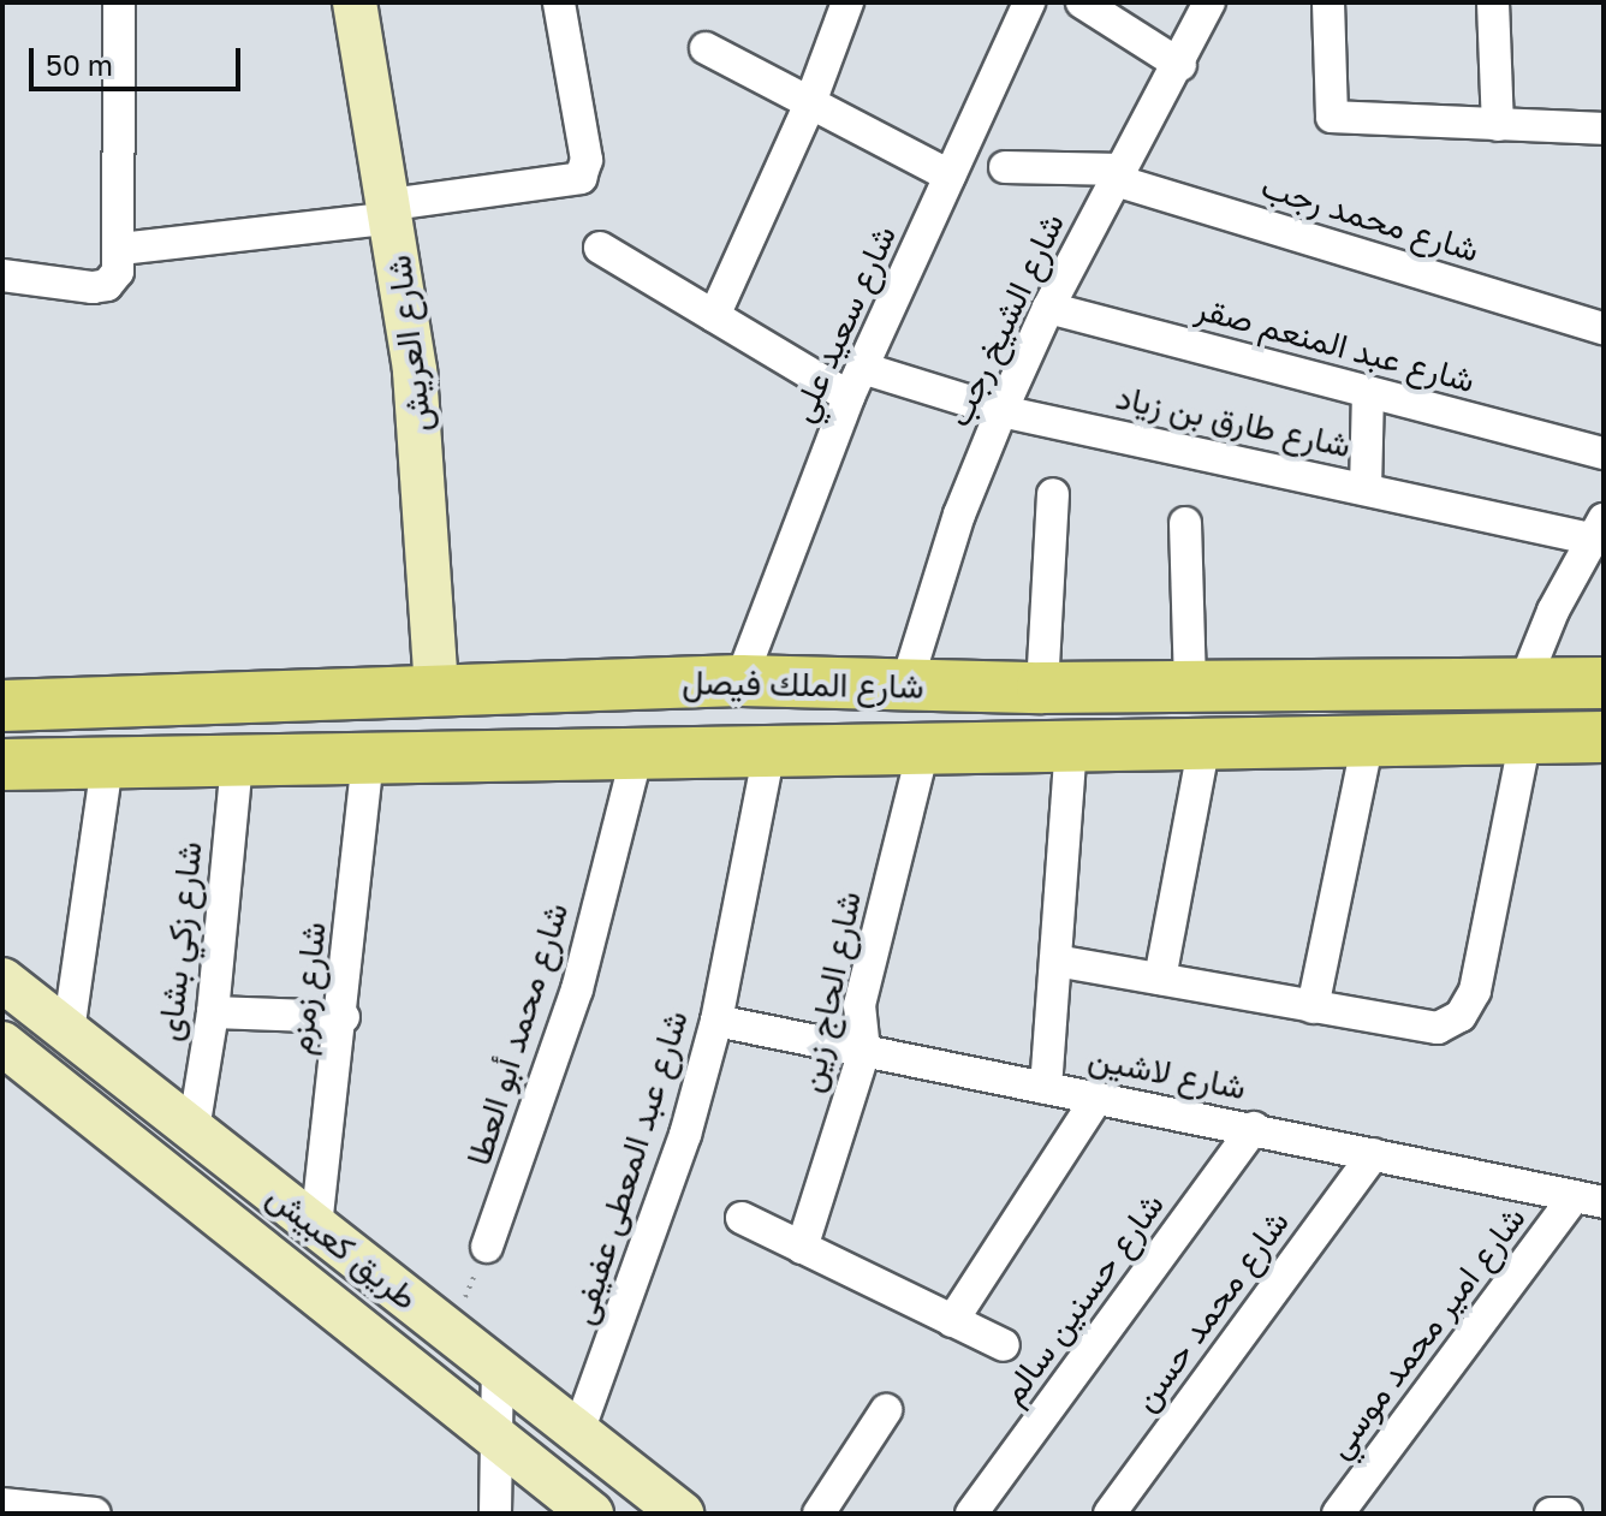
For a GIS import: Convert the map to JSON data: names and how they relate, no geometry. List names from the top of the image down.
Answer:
{
  "streets": {
    "main road": ["شارع الملك فيصل"],
    "street": [
      "شارع محمد رجب",
      "شارع الشيخ رجب",
      "شارع سعيد علي",
      "شارع العريش",
      "شارع عبد المنعم صقر",
      "شارع طارق بن زياد",
      "شارع زكي بشاى",
      "شارع زمزم",
      "شارع الحاج زين",
      "شارع محمد أبو العطا",
      "شارع لاشين",
      "شارع عبد المعطى عفيفى",
      "طريق كعبيش",
      "شارع حسنين سالم",
      "شارع محمد حسن",
      "شارع امير محمد موسي"
    ]
  },
  "crossings": [
    ["شارع محمد رجب", "شارع الشيخ رجب"],
    ["شارع الشيخ رجب", "شارع عبد المنعم صقر"],
    ["شارع الشيخ رجب", "شارع طارق بن زياد"],
    ["شارع الشيخ رجب", "شارع الملك فيصل"],
    ["شارع سعيد علي", "شارع طارق بن زياد"],
    ["شارع سعيد علي", "شارع الملك فيصل"],
    ["شارع العريش", "شارع الملك فيصل"],
    ["شارع الملك فيصل", "شارع زكي بشاى"],
    ["شارع الملك فيصل", "شارع زمزم"],
    ["شارع الملك فيصل", "شارع الحاج زين"],
    ["شارع الملك فيصل", "شارع محمد أبو العطا"],
    ["شارع الملك فيصل", "شارع عبد المعطى عفيفى"],
    ["شارع زكي بشاى", "طريق كعبيش"],
    ["شارع زمزم", "طريق كعبيش"],
    ["شارع الحاج زين", "شارع لاشين"],
    ["شارع لاشين", "شارع عبد المعطى عفيفى"],
    ["شارع لاشين", "شارع حسنين سالم"],
    ["شارع لاشين", "شارع محمد حسن"],
    ["شارع لاشين", "شارع امير محمد موسي"],
    ["شارع عبد المعطى عفيفى", "طريق كعبيش"]
  ],
  "scale_bar": "50 m"
}
